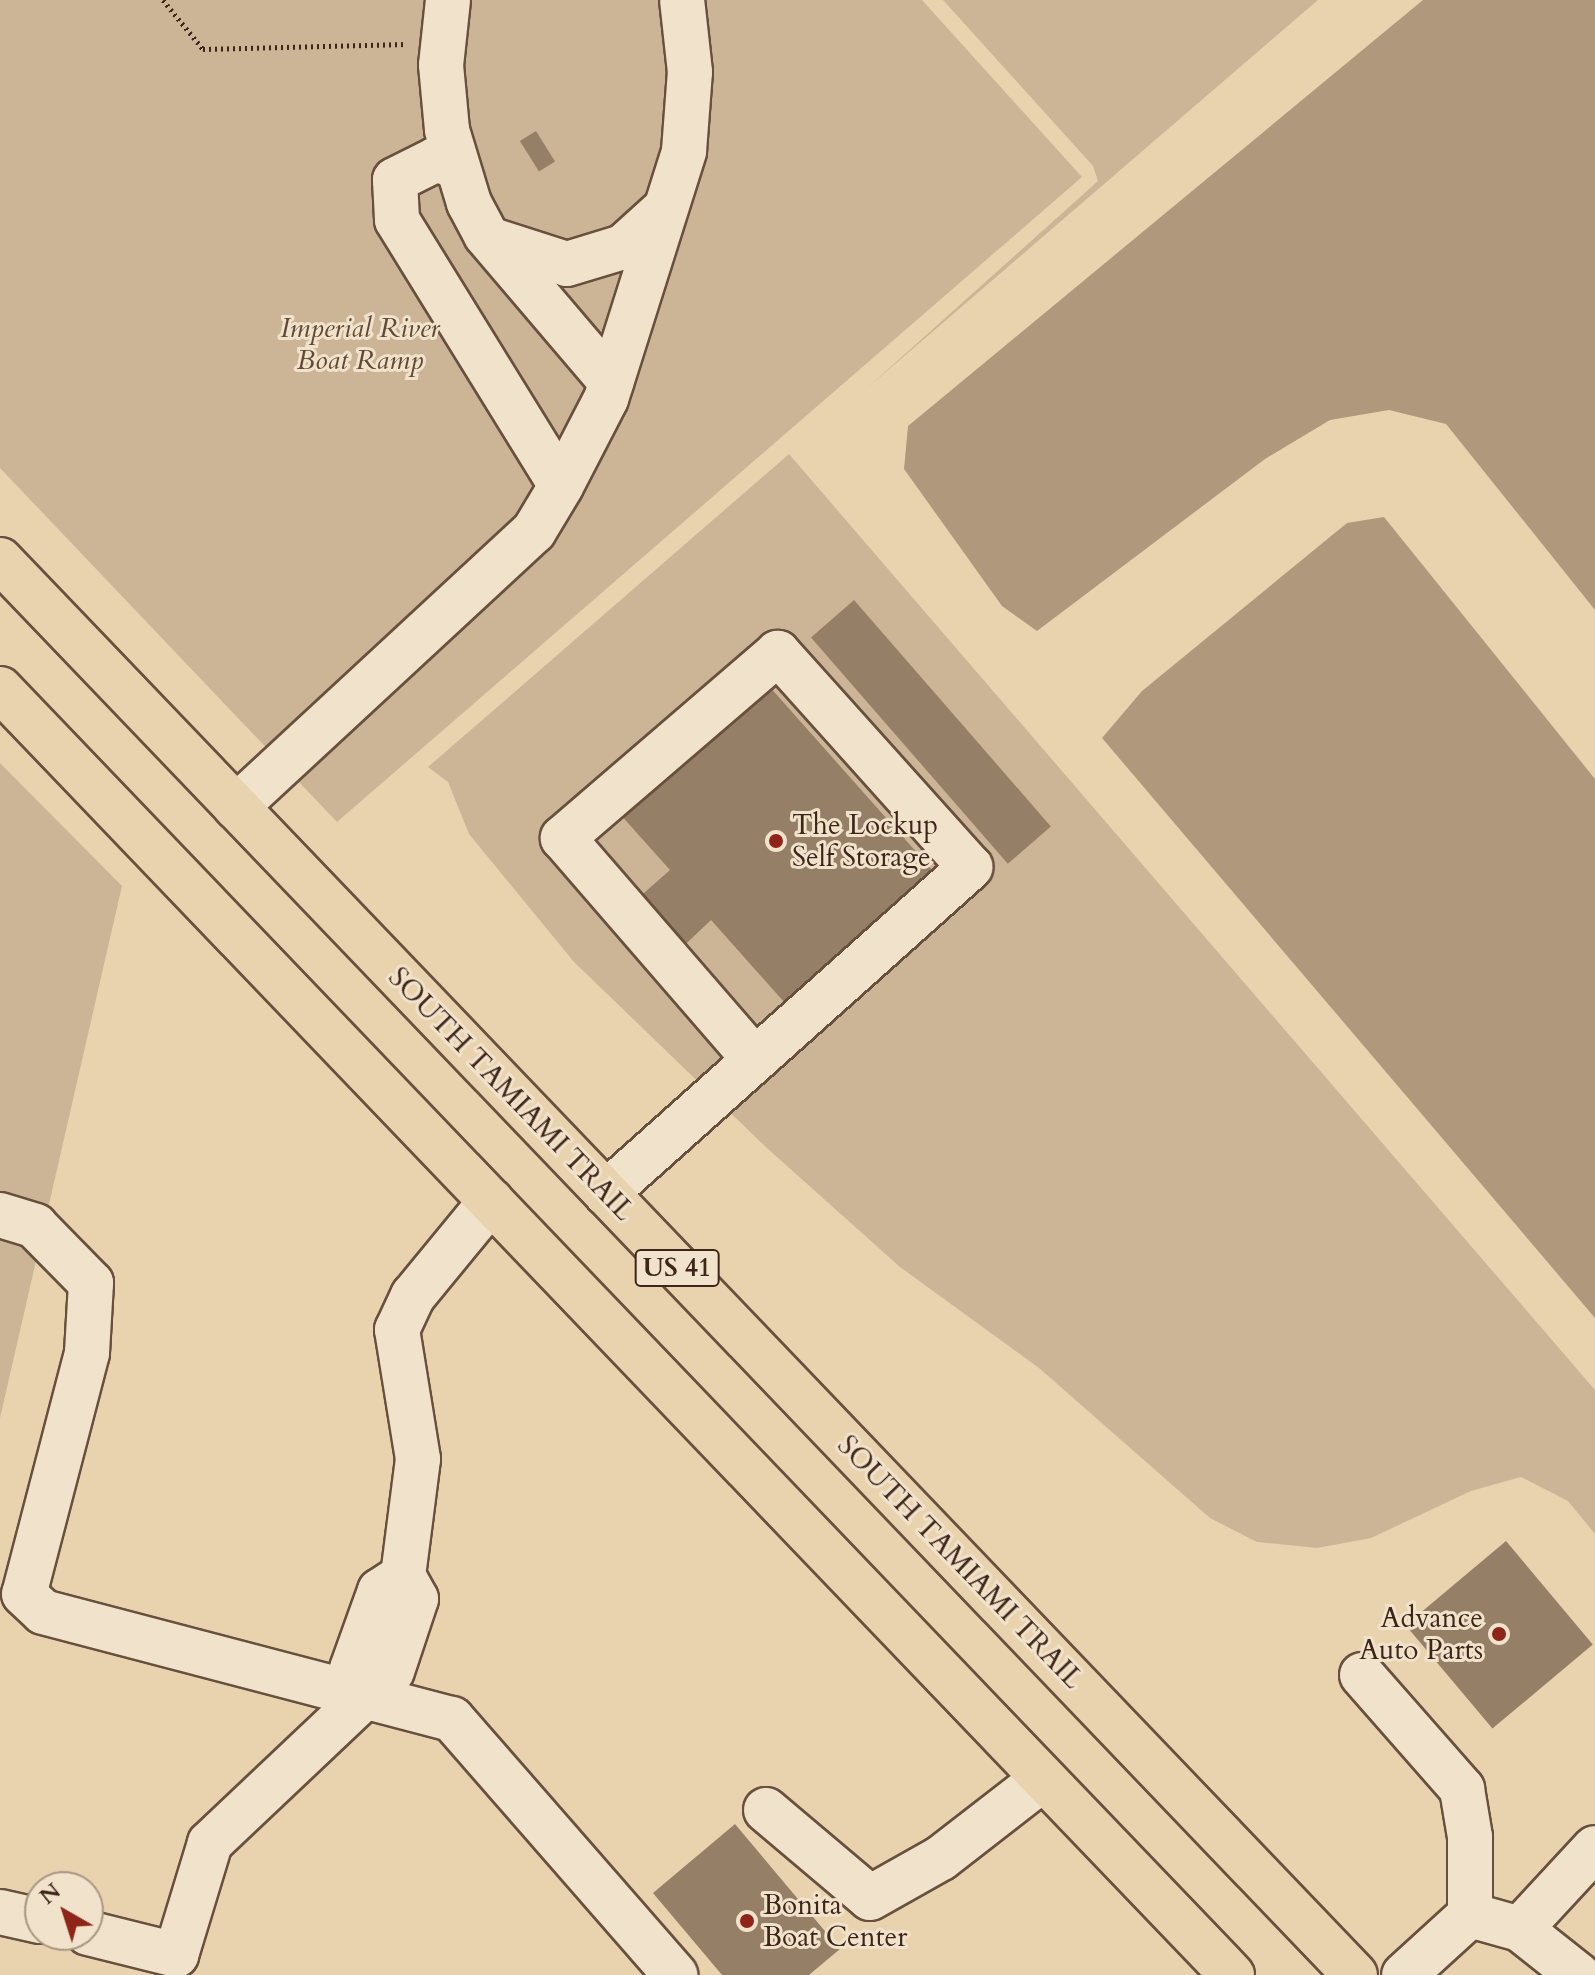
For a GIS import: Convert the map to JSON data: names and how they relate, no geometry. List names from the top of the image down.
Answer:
{
  "streets": {
    "main road": ["SOUTH TAMIAMI TRAIL", "US 41"]
  },
  "parks": ["Imperial River Boat Ramp"],
  "places": ["The Lockup Self Storage", "Advance Auto Parts", "Bonita Boat Center"],
  "north": "top left"
}
